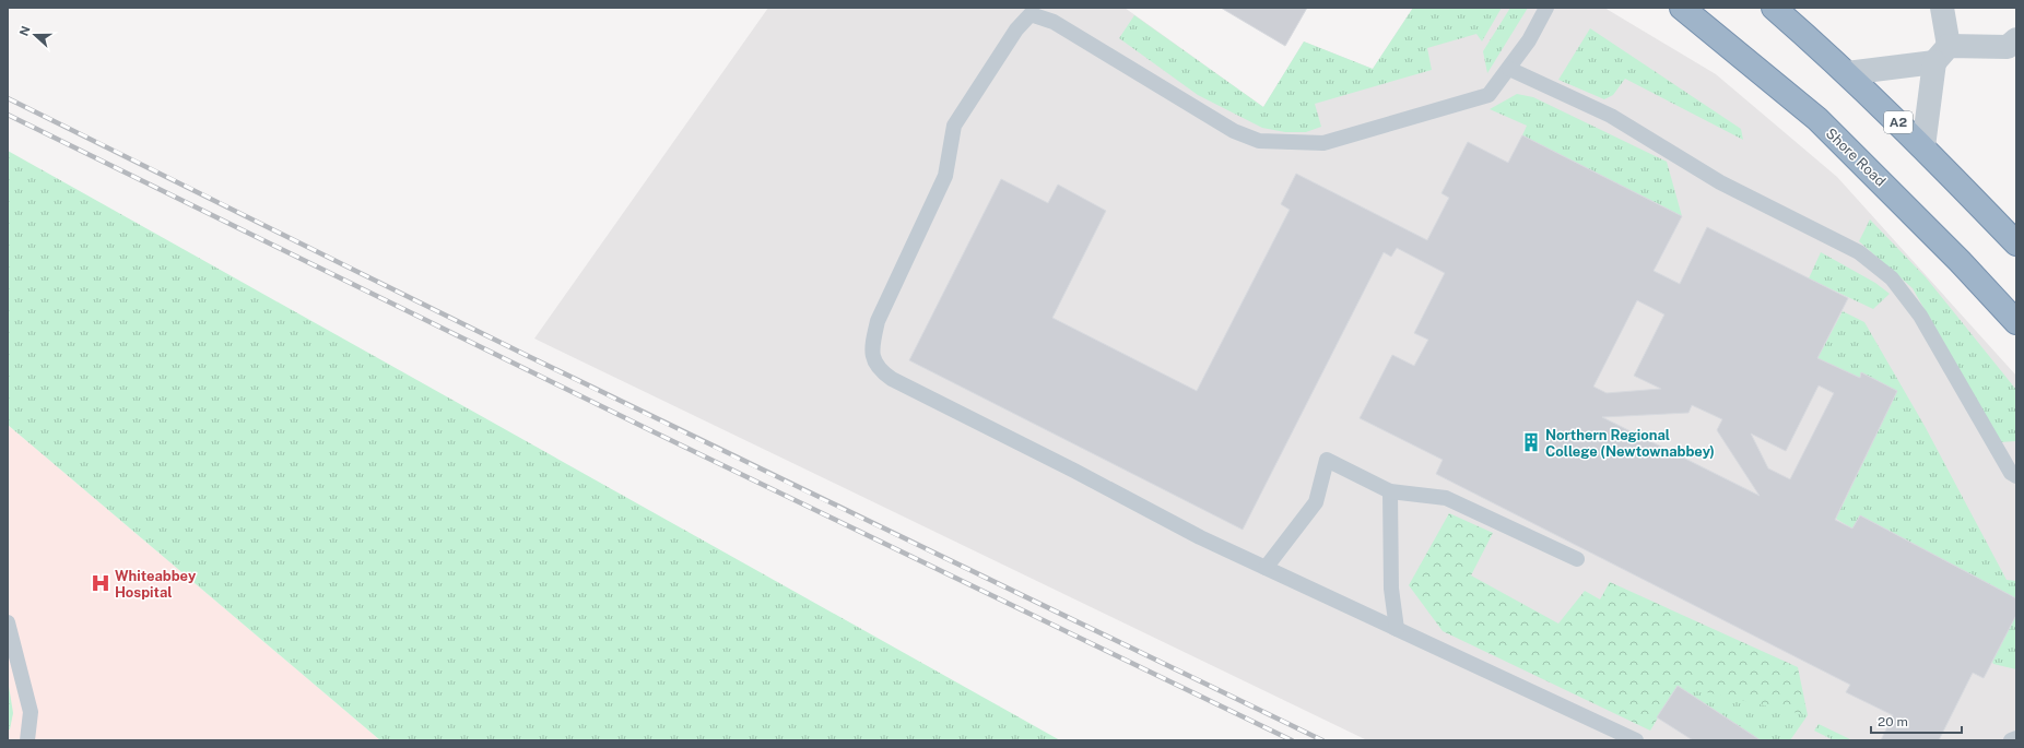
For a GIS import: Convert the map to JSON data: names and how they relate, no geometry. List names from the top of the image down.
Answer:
{
  "streets": {
    "highway": ["A2", "Shore Road"]
  },
  "places": {
    "building": ["Northern Regional College (Newtownabbey)"],
    "hospital": ["Whiteabbey Hospital"]
  },
  "scale_bar": "20 m",
  "north": "left"
}
